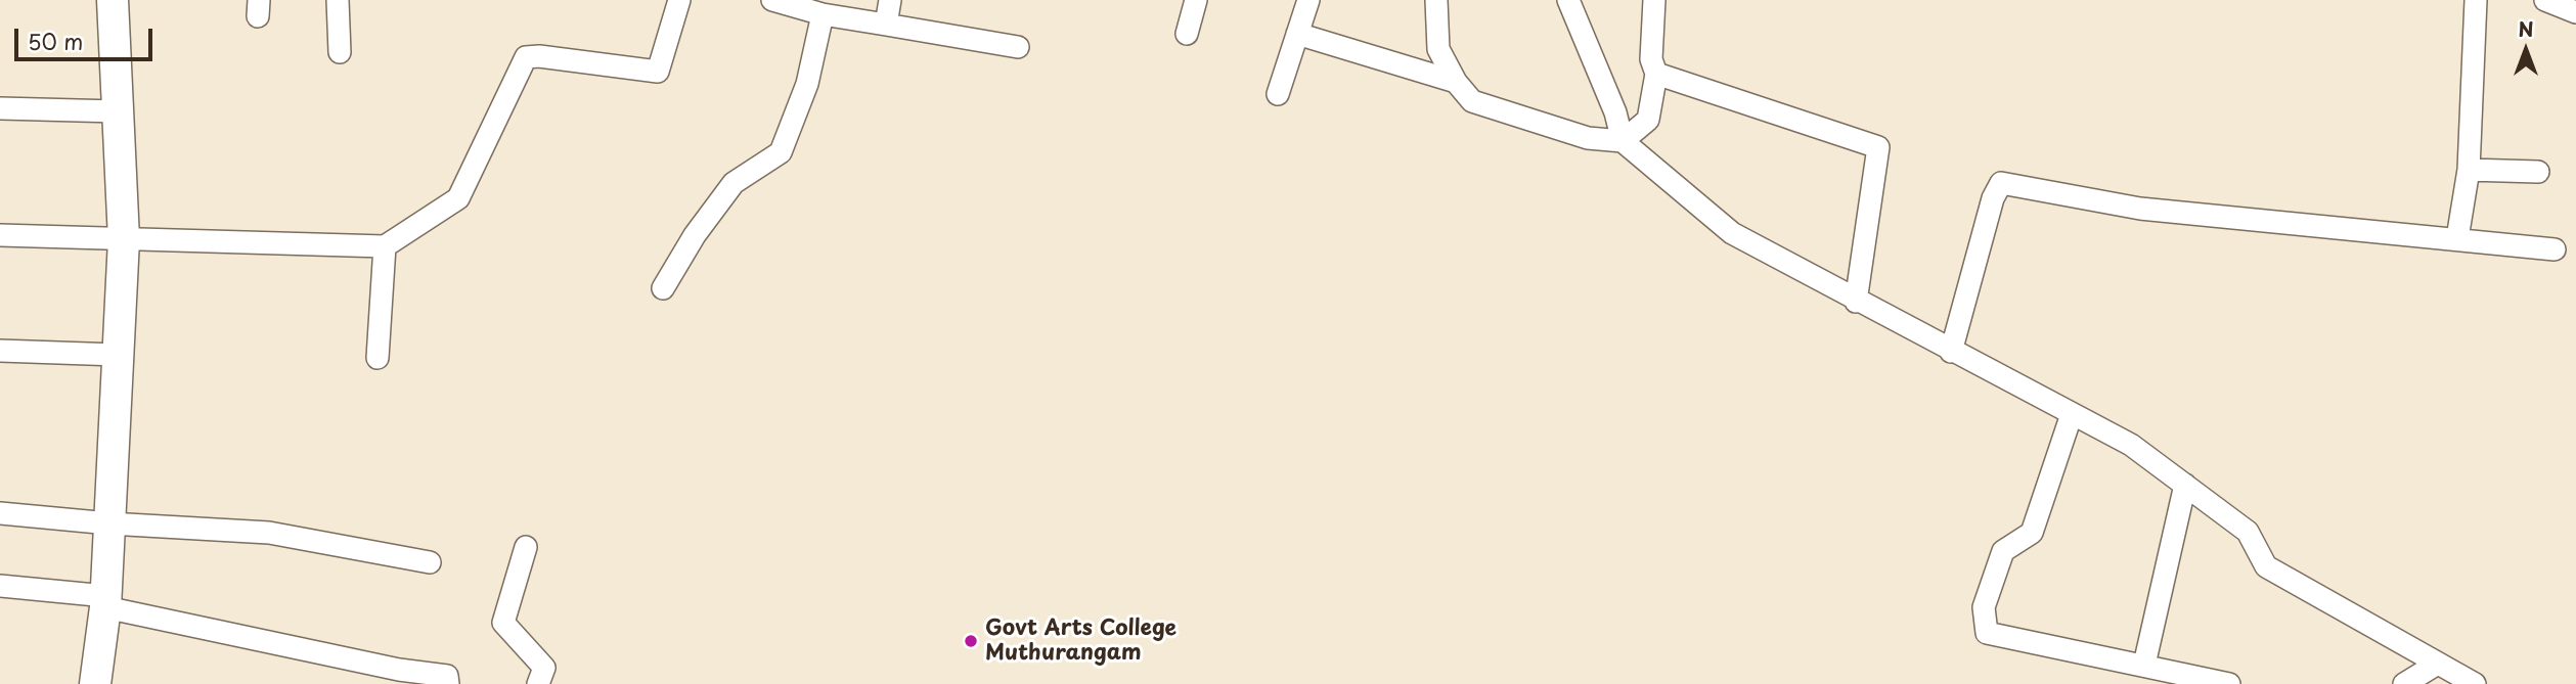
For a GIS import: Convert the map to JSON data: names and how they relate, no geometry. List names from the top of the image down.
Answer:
{
  "places": ["Govt Arts College Muthurangam"],
  "scale_bar": "50 m",
  "north": "top"
}
